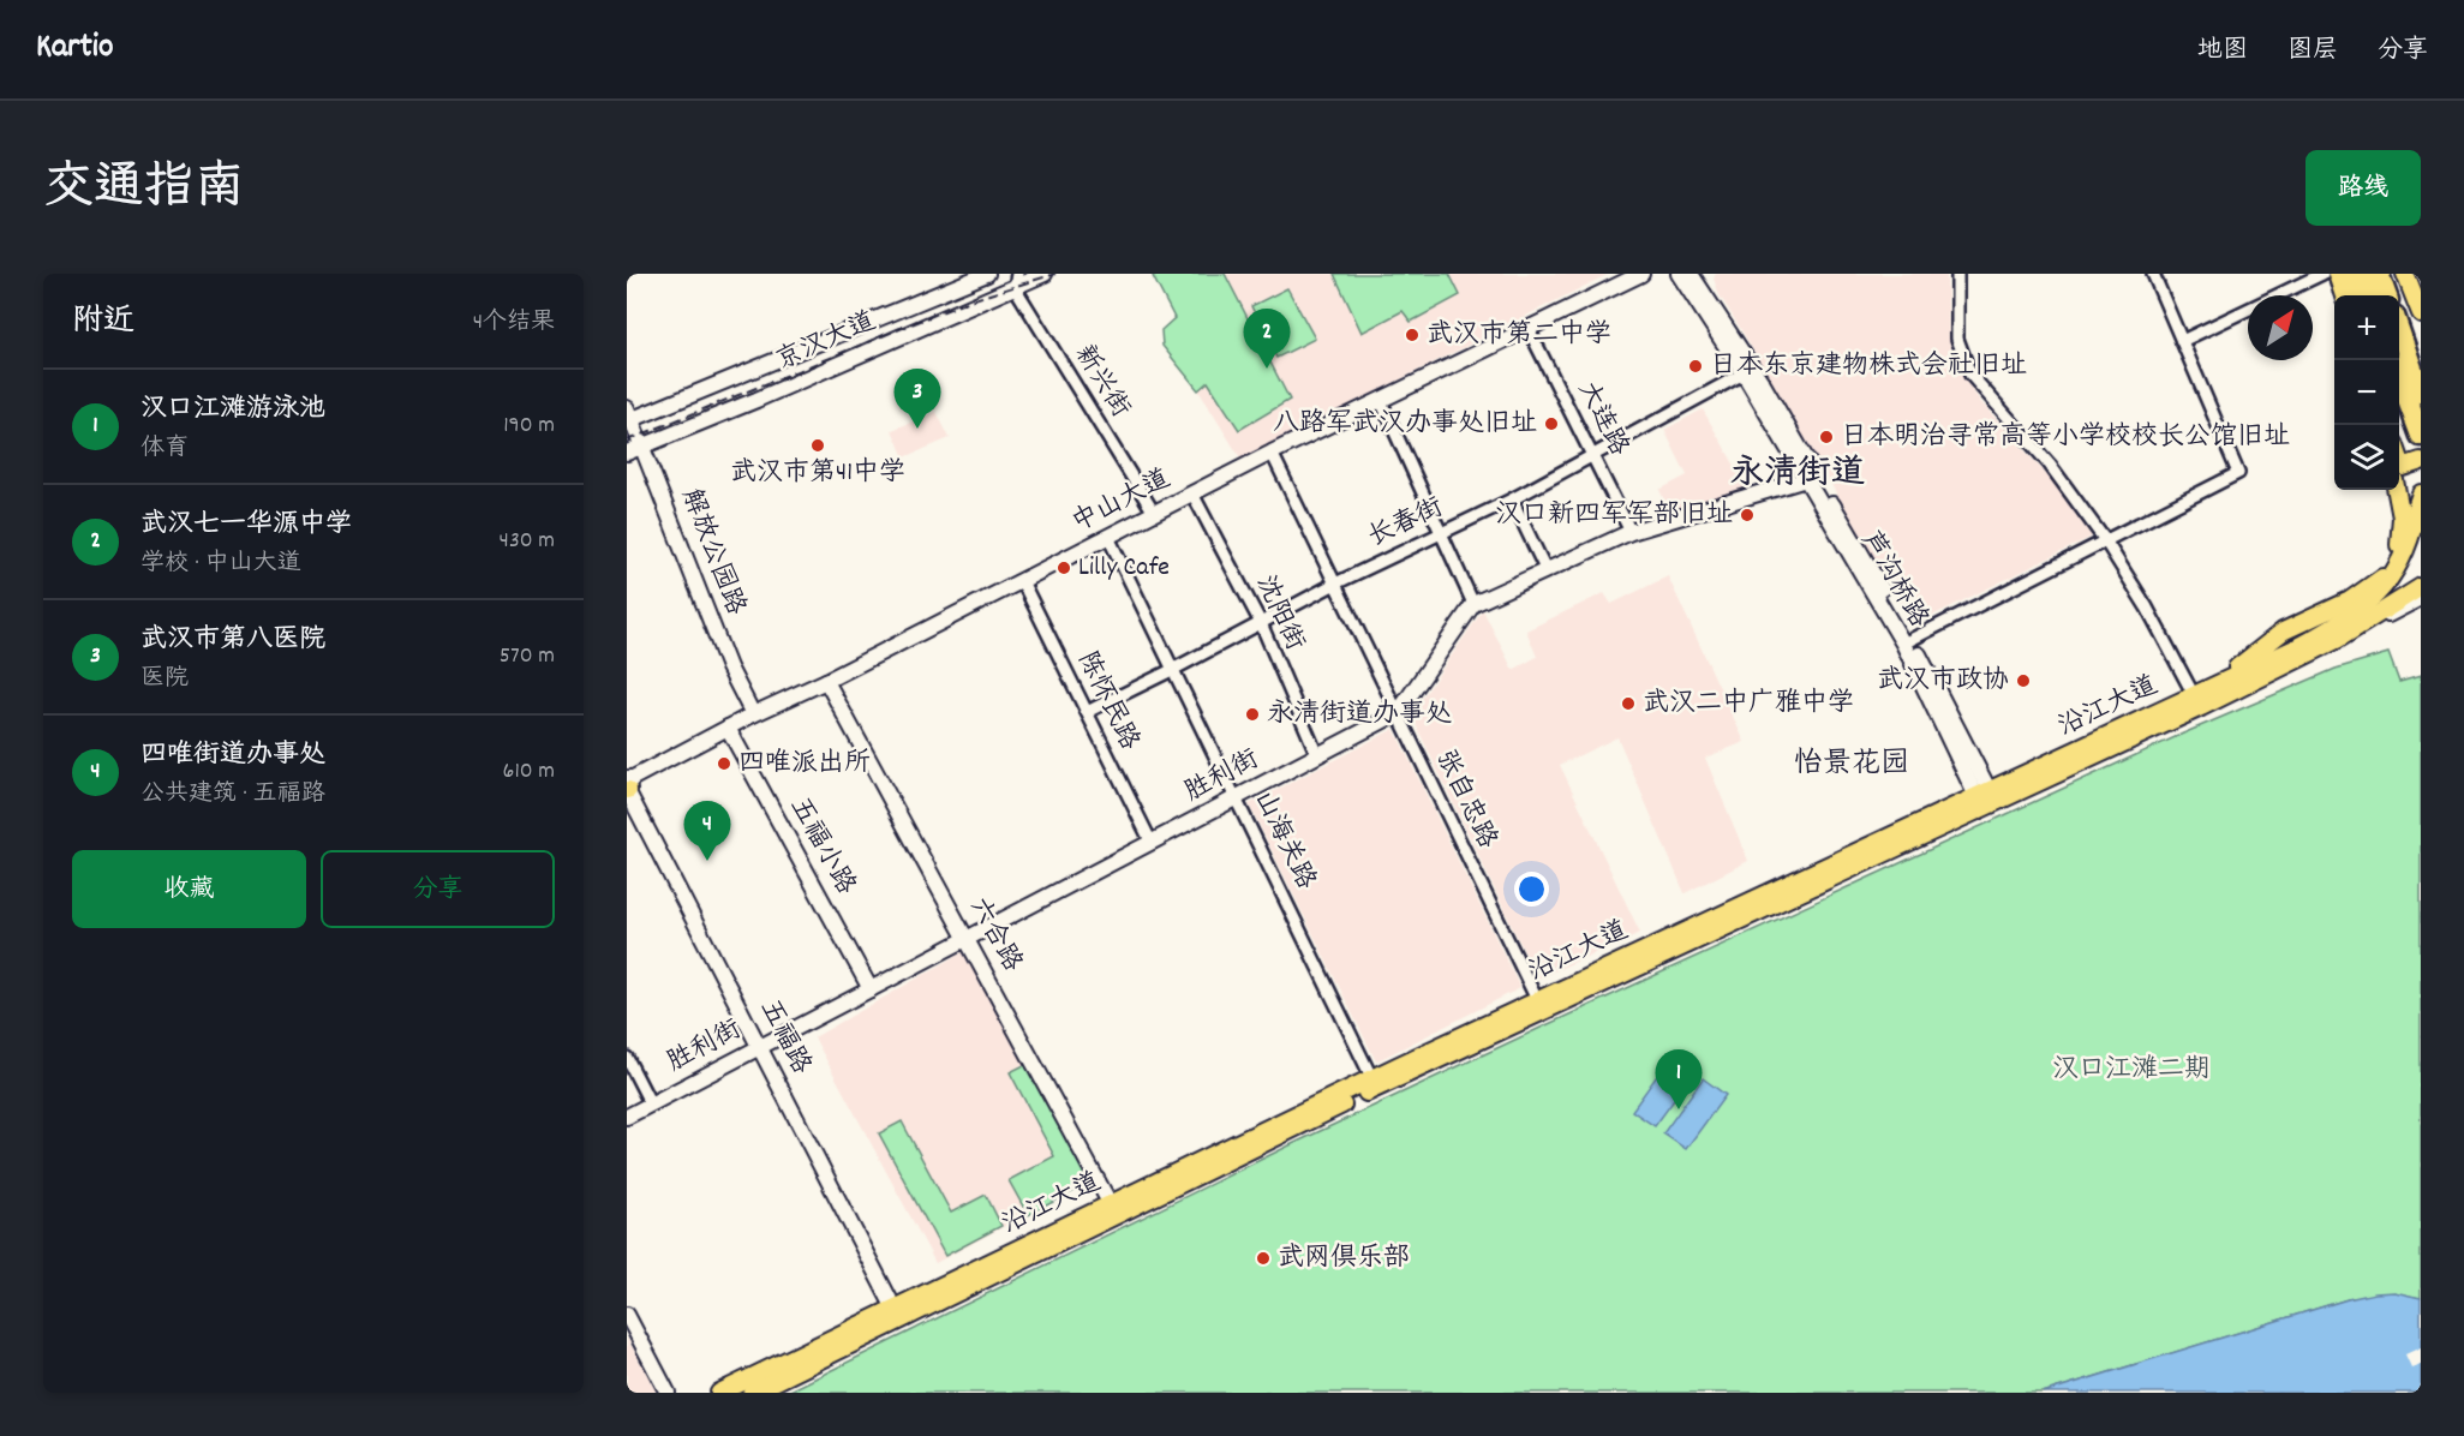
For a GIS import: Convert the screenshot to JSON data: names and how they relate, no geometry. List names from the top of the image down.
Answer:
{
  "streets": {
    "main road": ["沿江大道"],
    "street": [
      "京汉大道",
      "新兴街",
      "大连路",
      "中山大道",
      "长春街",
      "解放公园路",
      "芦沟桥路",
      "沈阳街",
      "陈怀民路",
      "胜利街",
      "张自忠路",
      "山海关路",
      "五福小路",
      "六合路",
      "五福路"
    ]
  },
  "crossings": [
    ["京汉大道", "新兴街"],
    ["京汉大道", "解放公园路"],
    ["新兴街", "中山大道"],
    ["大连路", "中山大道"],
    ["大连路", "长春街"],
    ["中山大道", "解放公园路"],
    ["中山大道", "沈阳街"],
    ["中山大道", "陈怀民路"],
    ["中山大道", "张自忠路"],
    ["中山大道", "山海关路"],
    ["中山大道", "五福小路"],
    ["中山大道", "六合路"],
    ["中山大道", "五福路"],
    ["长春街", "芦沟桥路"],
    ["长春街", "沈阳街"],
    ["长春街", "陈怀民路"],
    ["长春街", "张自忠路"],
    ["长春街", "山海关路"],
    ["芦沟桥路", "沿江大道"],
    ["沈阳街", "胜利街"],
    ["陈怀民路", "胜利街"],
    ["沿江大道", "张自忠路"],
    ["沿江大道", "山海关路"],
    ["沿江大道", "六合路"],
    ["沿江大道", "五福路"],
    ["胜利街", "张自忠路"],
    ["胜利街", "山海关路"],
    ["胜利街", "五福小路"],
    ["胜利街", "六合路"],
    ["胜利街", "五福路"]
  ],
  "districts": ["永清街道", "怡景花园"],
  "parks": ["汉口江滩二期"],
  "places": [
    "武汉市第二中学",
    "日本东京建物株式会社旧址",
    "八路军武汉办事处旧址",
    "日本明治寻常高等小学校校长公馆旧址",
    "武汉市第41中学",
    "汉口新四军军部旧址",
    "Lilly Cafe",
    "武汉市政协",
    "武汉二中广雅中学",
    "永清街道办事处",
    "四唯派出所",
    "武网俱乐部"
  ],
  "north": "top right",
  "page": {
    "header": "Kartio",
    "nav": ["地图", "图层", "分享"],
    "title": "交通指南",
    "buttons": [
      "路线",
      ["收藏", "分享"]
    ],
    "heading": ["附近", "4个结果"],
    "map_buttons": ["+", "−"],
    "pins": [
      "2",
      "3",
      "4",
      "1"
    ],
    "list": [
      {
        "mark": "1",
        "name": "汉口江滩游泳池",
        "note": "体育",
        "value": "190 m"
      },
      {
        "mark": "2",
        "name": "武汉七一华源中学",
        "note": "学校 · 中山大道",
        "value": "430 m"
      },
      {
        "mark": "3",
        "name": "武汉市第八医院",
        "note": "医院",
        "value": "570 m"
      },
      {
        "mark": "4",
        "name": "四唯街道办事处",
        "note": "公共建筑 · 五福路",
        "value": "610 m"
      }
    ]
  }
}
